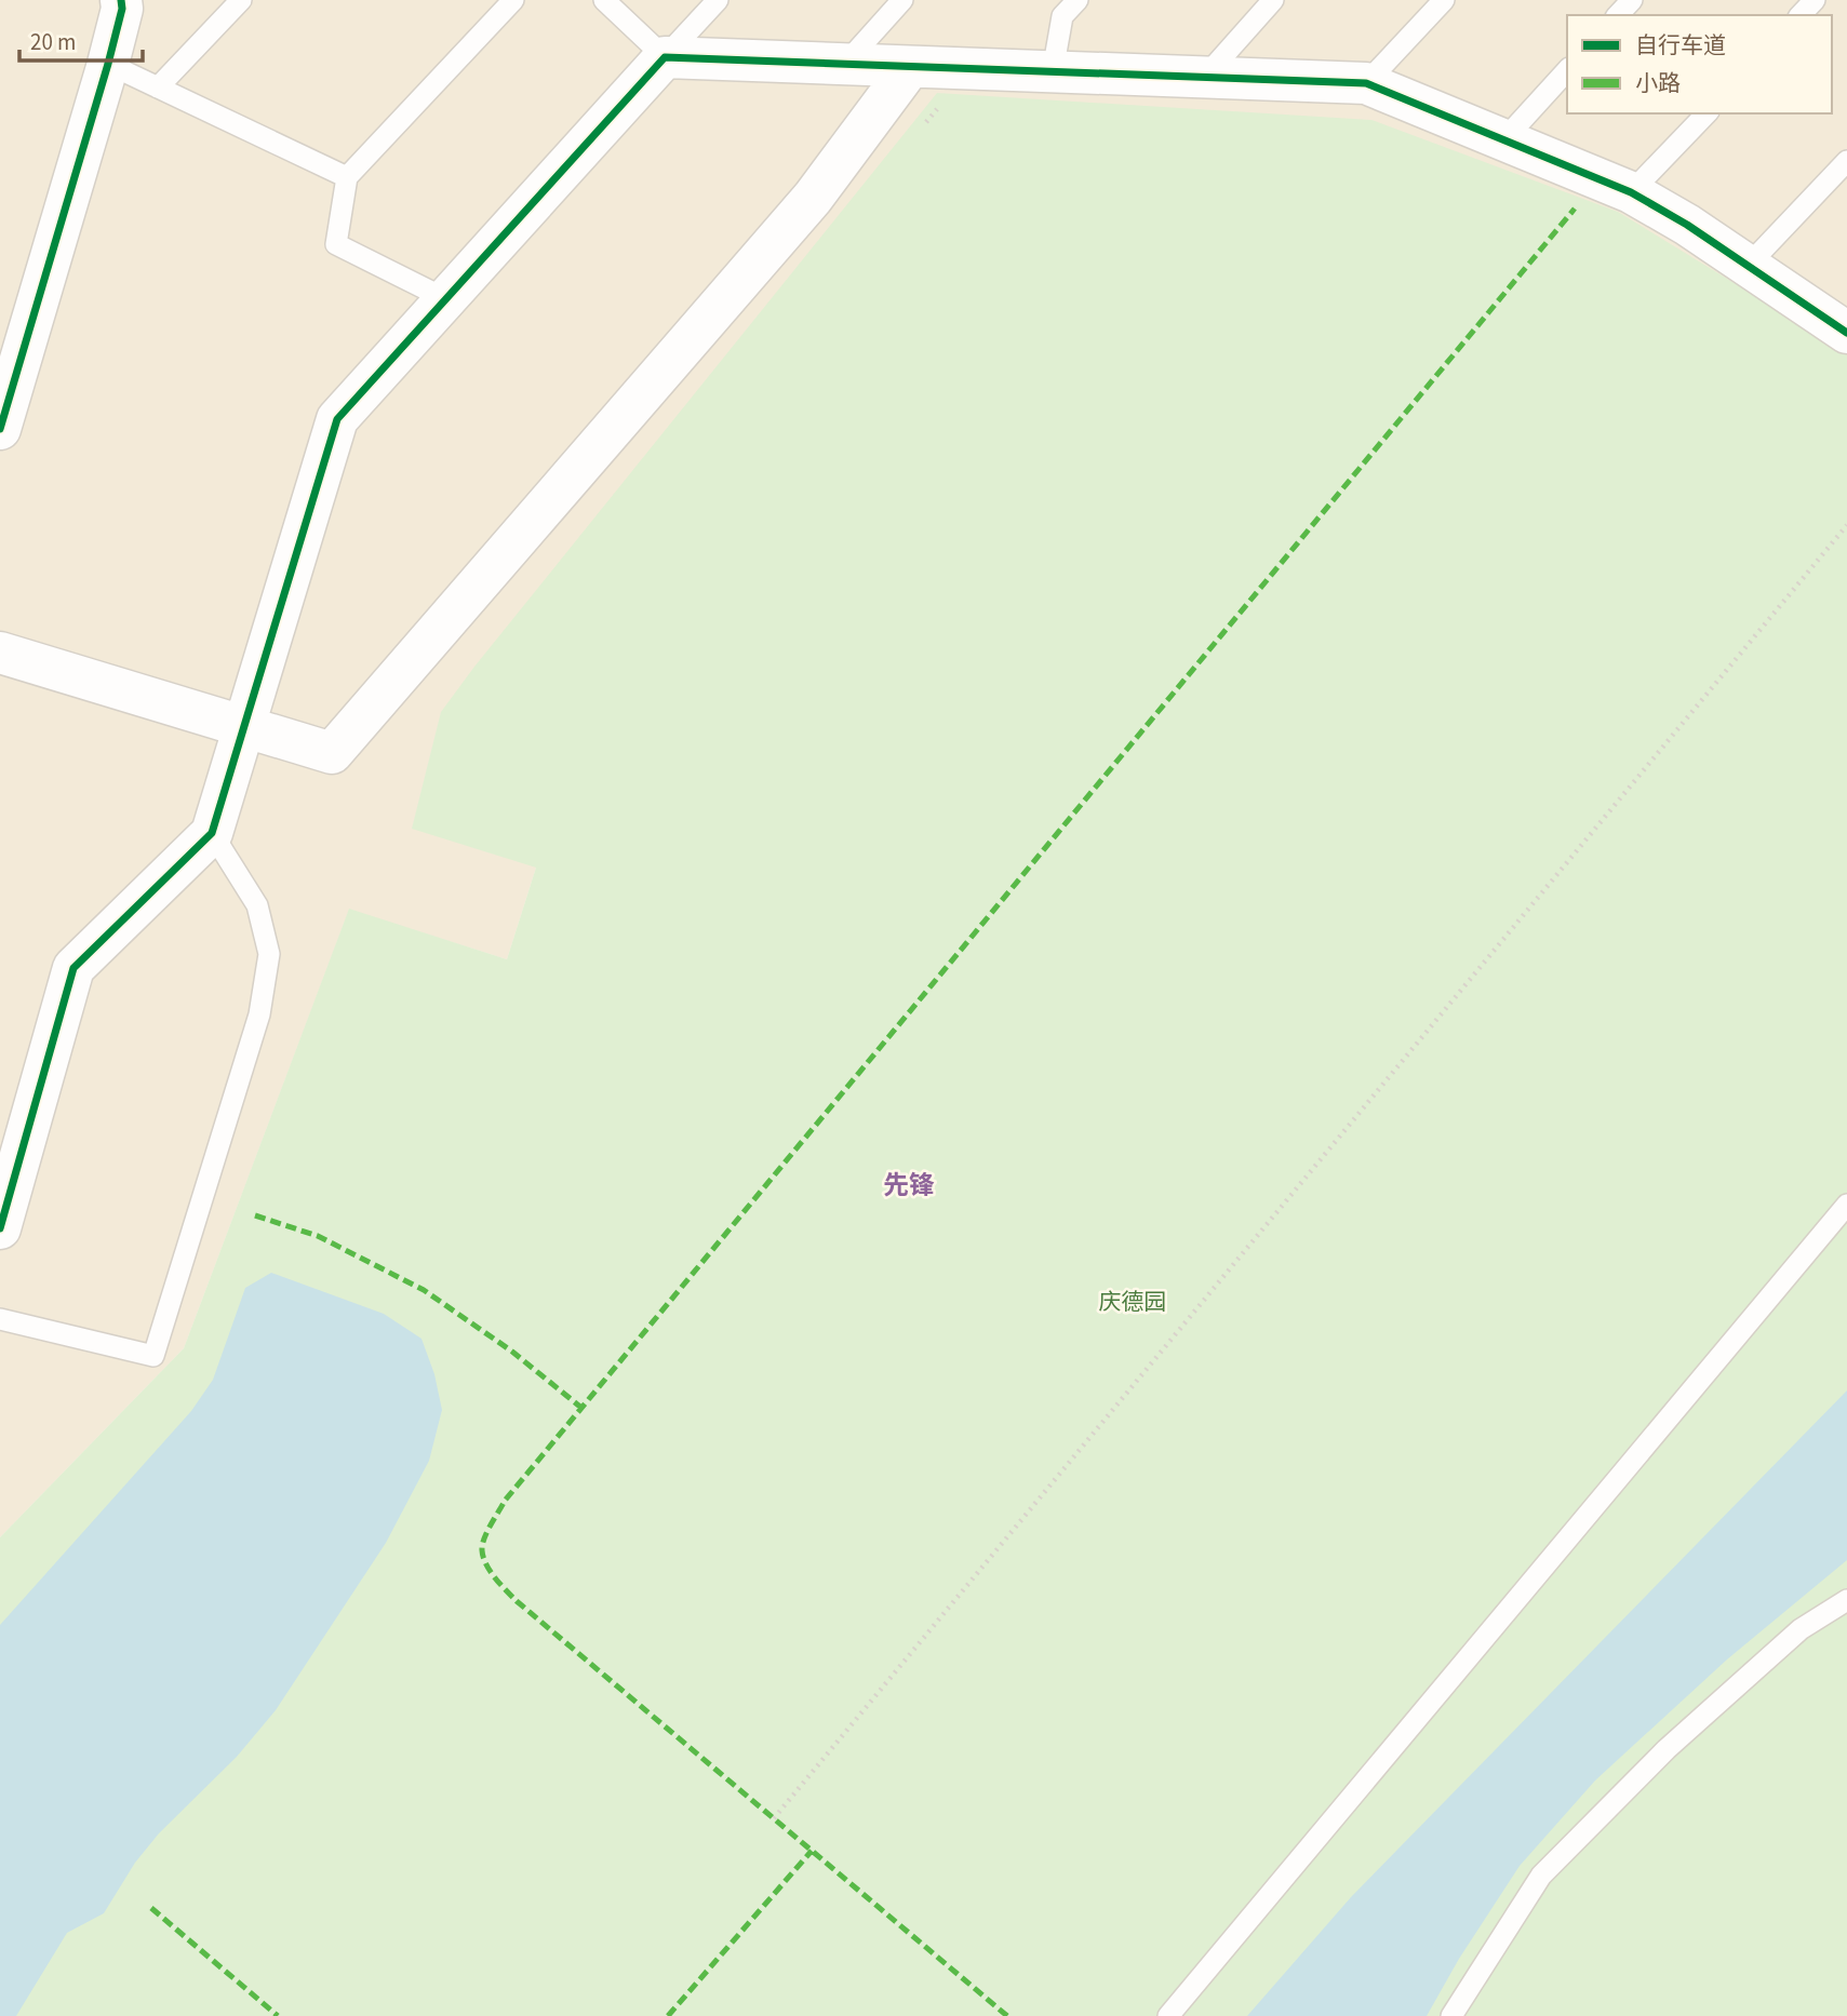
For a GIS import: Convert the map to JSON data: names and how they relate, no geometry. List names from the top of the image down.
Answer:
{
  "districts": ["先锋"],
  "parks": ["庆德园"],
  "legend": ["自行车道", "小路"],
  "scale_bar": "20 m"
}
